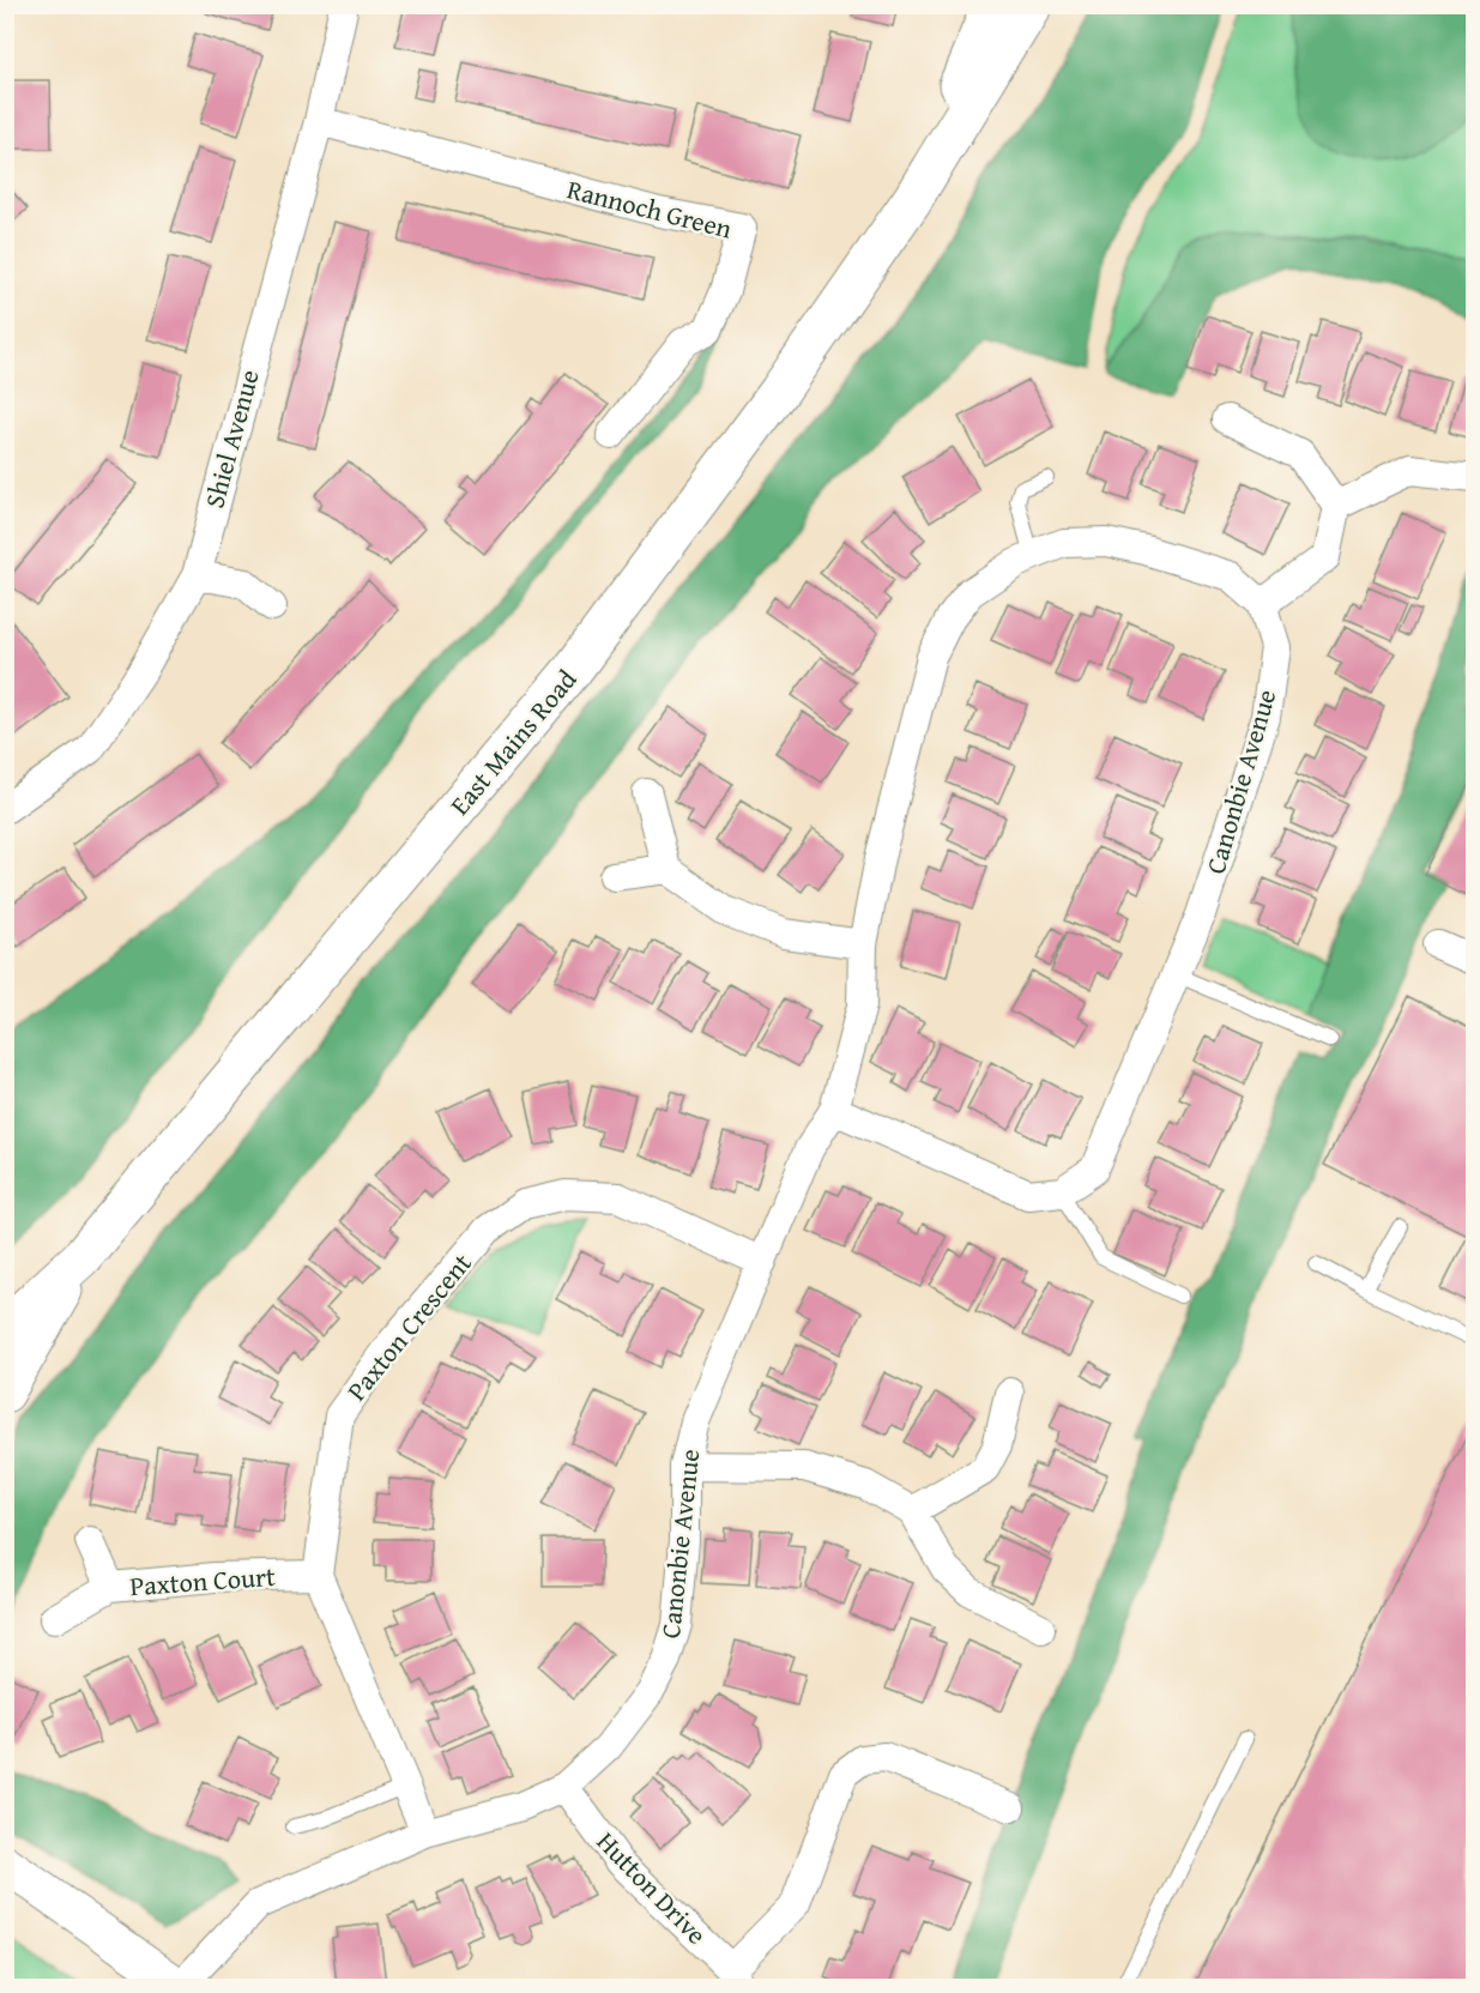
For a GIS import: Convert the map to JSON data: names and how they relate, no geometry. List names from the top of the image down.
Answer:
{
  "streets": {
    "main road": ["East Mains Road"],
    "street": [
      "Rannoch Green",
      "Shiel Avenue",
      "Canonbie Avenue",
      "Paxton Crescent",
      "Paxton Court",
      "Hutton Drive"
    ]
  },
  "crossings": [
    ["Rannoch Green", "Shiel Avenue"],
    ["Canonbie Avenue", "Paxton Crescent"],
    ["Canonbie Avenue", "Hutton Drive"],
    ["Paxton Crescent", "Paxton Court"]
  ]
}
